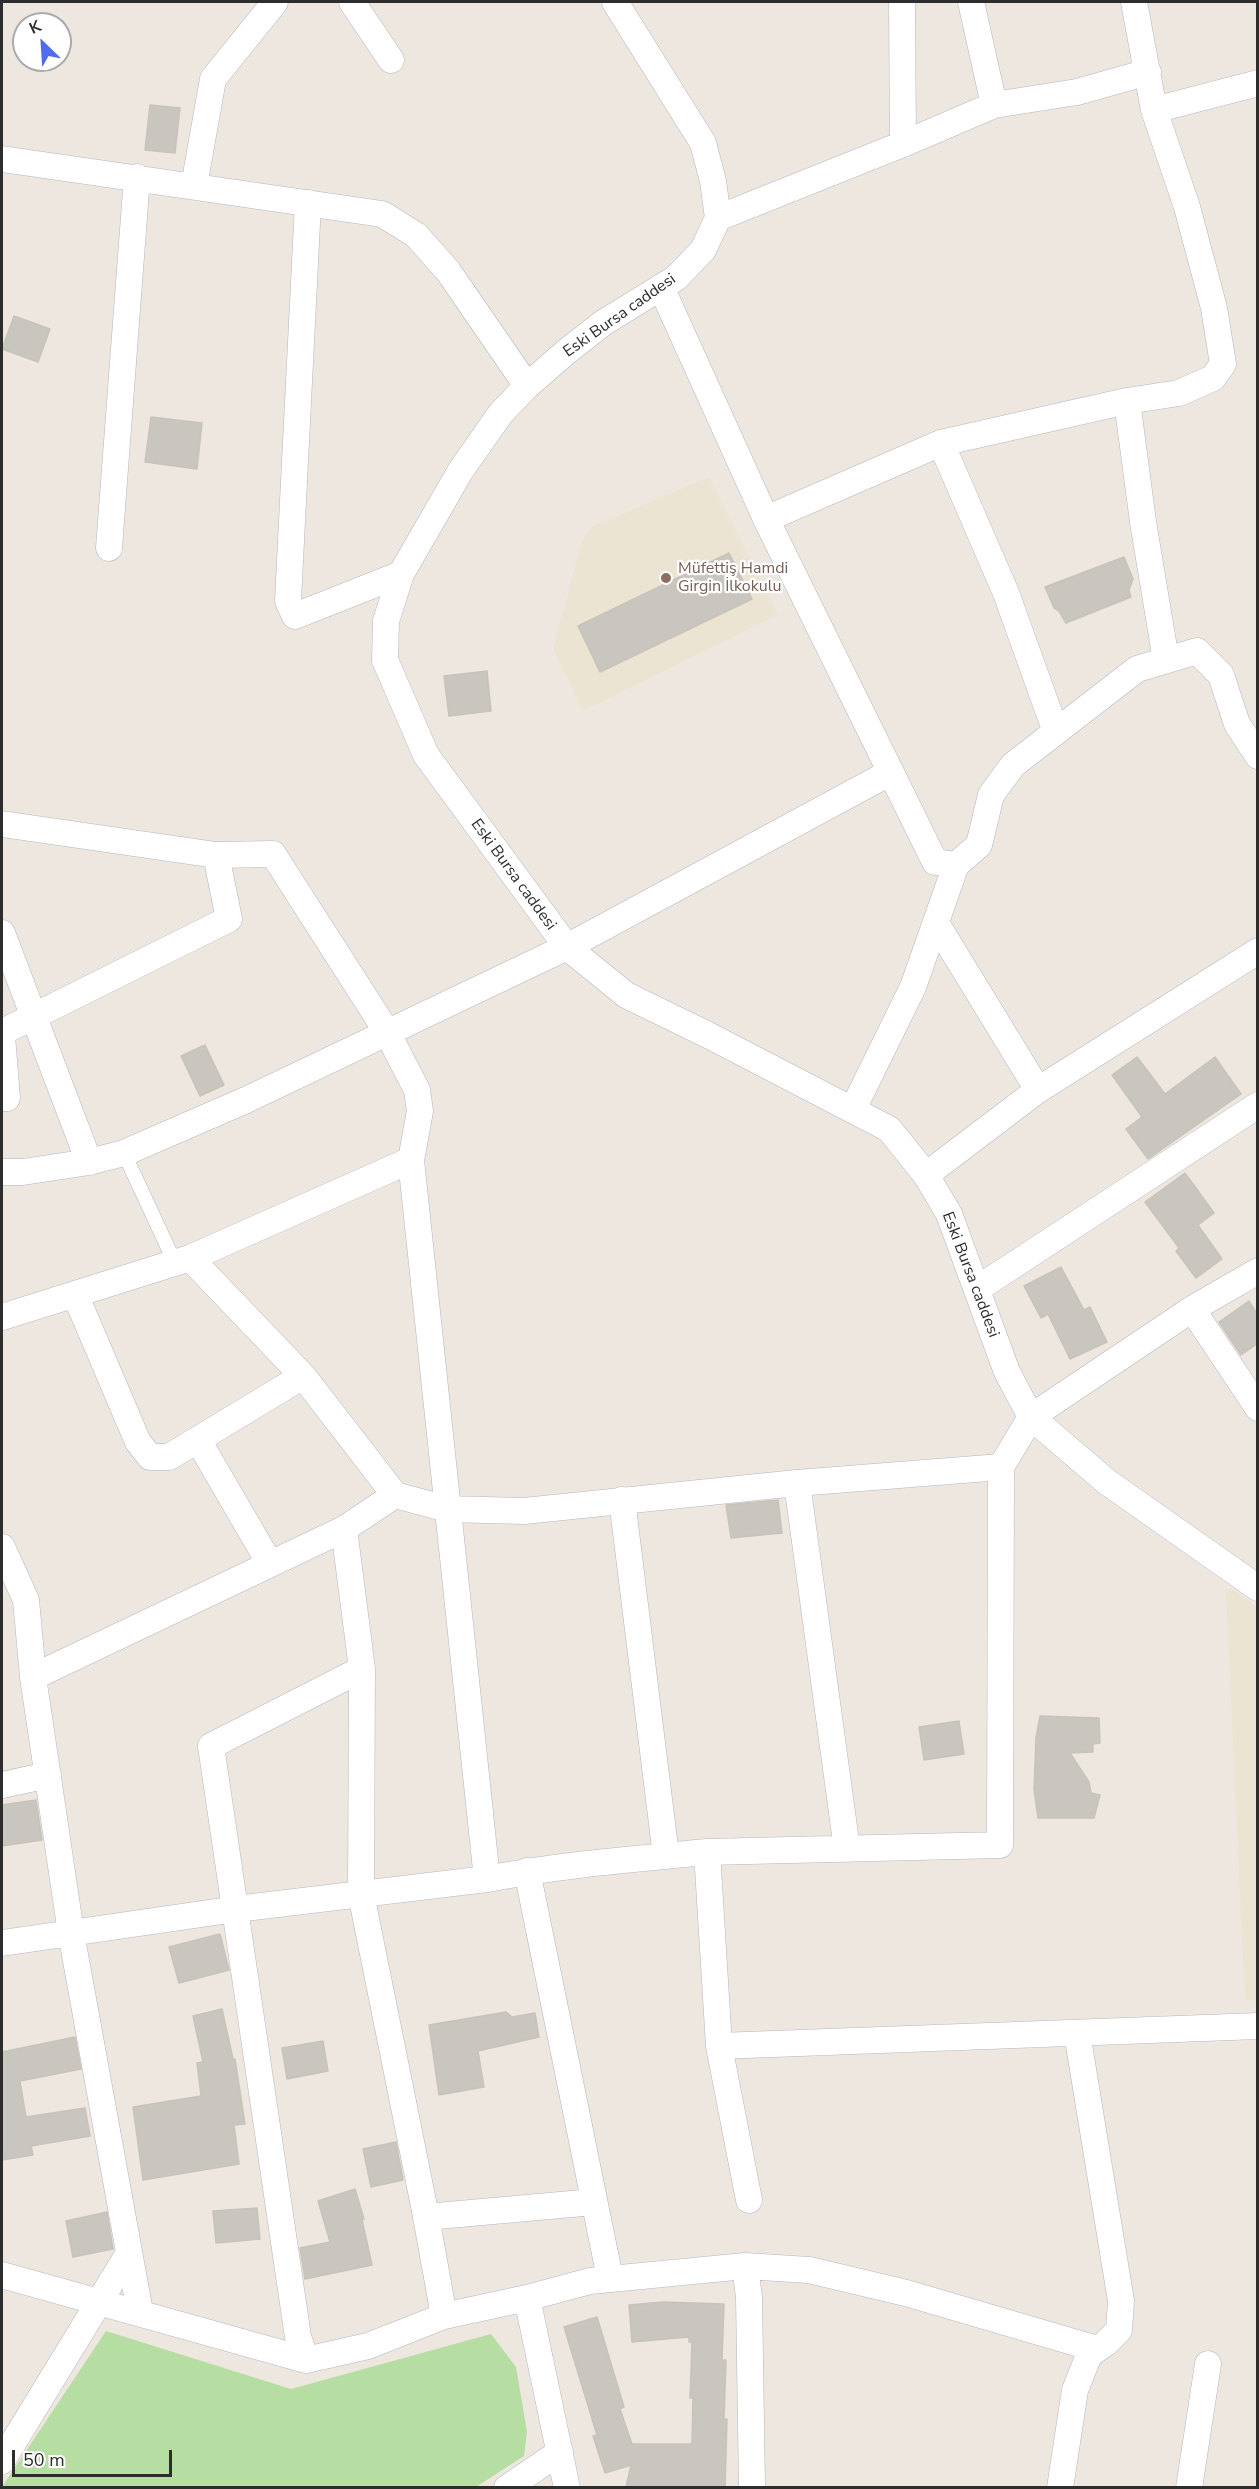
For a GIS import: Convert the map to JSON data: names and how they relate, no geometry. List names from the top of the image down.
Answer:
{
  "streets": {
    "street": ["Eski Bursa caddesi"]
  },
  "places": ["Müfettiş Hamdi Girgin İlkokulu"],
  "scale_bar": "50 m",
  "north": "top left"
}
